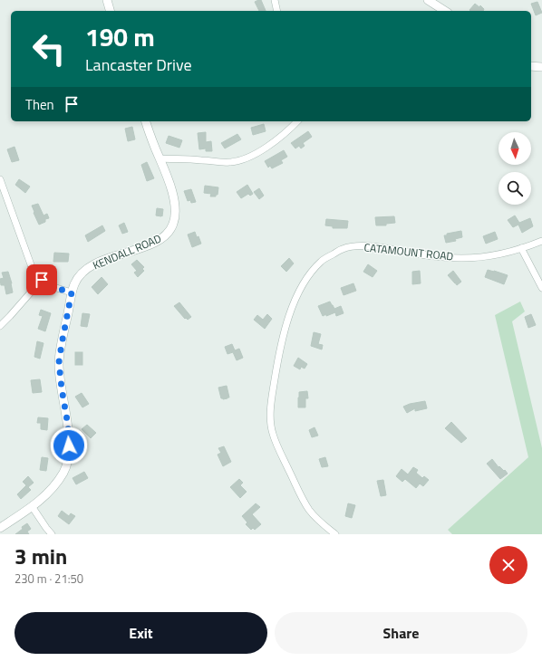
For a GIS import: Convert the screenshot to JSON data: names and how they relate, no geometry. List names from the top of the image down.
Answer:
{
  "streets": {
    "street": ["KENDALL ROAD", "CATAMOUNT ROAD"]
  },
  "north": "bottom",
  "page": {
    "turn": ["190 m", "Lancaster Drive"],
    "then": "Then",
    "heading": ["3 min", "230 m · 21:50"],
    "buttons": ["Exit", "Share"]
  }
}
